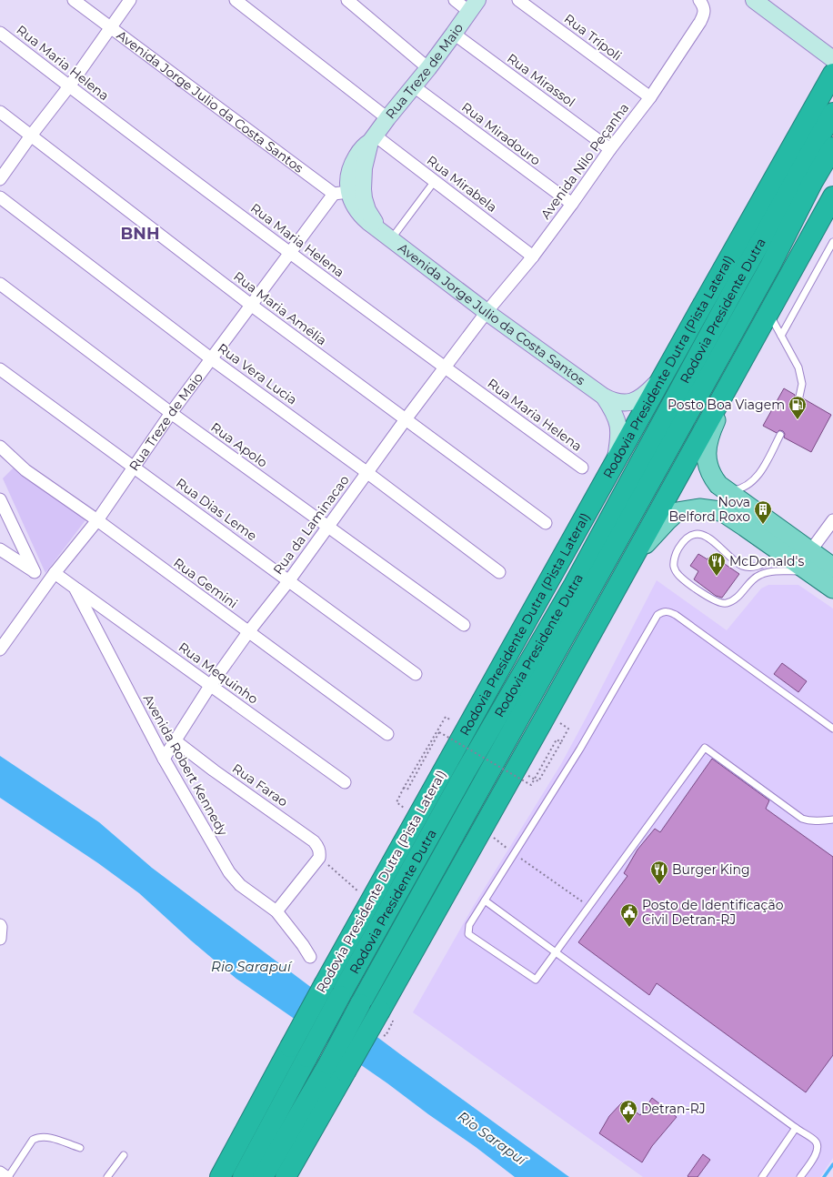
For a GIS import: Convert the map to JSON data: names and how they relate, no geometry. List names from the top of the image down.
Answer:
{
  "streets": {
    "highway": ["Rodovia Presidente Dutra", "Rodovia Presidente Dutra (Pista Lateral)"],
    "main road": ["Rua Treze de Maio", "Avenida Jorge Julio da Costa Santos"],
    "street": [
      "Rua Trípoli",
      "Rua Maria Helena",
      "Rua Mirassol",
      "Rua Miradouro",
      "Avenida Nilo Peçanha",
      "Rua Mirabela",
      "Rua Maria Amélia",
      "Rua Vera Lucia",
      "Rua Apolo",
      "Rua Dias Leme",
      "Rua da Laminacao",
      "Rua Gemini",
      "Rua Mequinho",
      "Avenida Robert Kennedy",
      "Rua Farao"
    ]
  },
  "crossings": [
    ["Rua Trípoli", "Avenida Nilo Peçanha"],
    ["Rua Maria Helena", "Rua Treze de Maio"],
    ["Rua Maria Helena", "Rua da Laminacao"],
    ["Rua Treze de Maio", "Rua Mirassol"],
    ["Rua Treze de Maio", "Avenida Jorge Julio da Costa Santos"],
    ["Rua Treze de Maio", "Rua Miradouro"],
    ["Rua Treze de Maio", "Rua Mirabela"],
    ["Rua Treze de Maio", "Rua Maria Amélia"],
    ["Rua Treze de Maio", "Rua Vera Lucia"],
    ["Rua Treze de Maio", "Rua Apolo"],
    ["Rua Treze de Maio", "Rua Dias Leme"],
    ["Rua Treze de Maio", "Rua Gemini"],
    ["Rua Treze de Maio", "Avenida Robert Kennedy"],
    ["Rua Mirassol", "Avenida Nilo Peçanha"],
    ["Avenida Jorge Julio da Costa Santos", "Avenida Nilo Peçanha"],
    ["Avenida Jorge Julio da Costa Santos", "Rua da Laminacao"],
    ["Rua Miradouro", "Avenida Nilo Peçanha"],
    ["Avenida Nilo Peçanha", "Rua Mirabela"],
    ["Avenida Nilo Peçanha", "Rua da Laminacao"],
    ["Rua Maria Amélia", "Rua da Laminacao"],
    ["Rua Vera Lucia", "Rua da Laminacao"],
    ["Rua Apolo", "Rua da Laminacao"],
    ["Rua Dias Leme", "Rua da Laminacao"],
    ["Rua da Laminacao", "Rua Gemini"],
    ["Rua da Laminacao", "Rua Mequinho"],
    ["Rua da Laminacao", "Avenida Robert Kennedy"],
    ["Rua da Laminacao", "Rua Farao"],
    ["Rua Mequinho", "Avenida Robert Kennedy"]
  ],
  "districts": ["BNH"],
  "water": ["Rio Sarapuí"],
  "places": {
    "fuel station": ["Posto Boa Viagem"],
    "building": ["Nova Belford Roxo"],
    "restaurant": ["McDonald's", "Burger King"],
    "public building": ["Posto de Identificação Civil Detran-RJ", "Detran-RJ"]
  }
}
